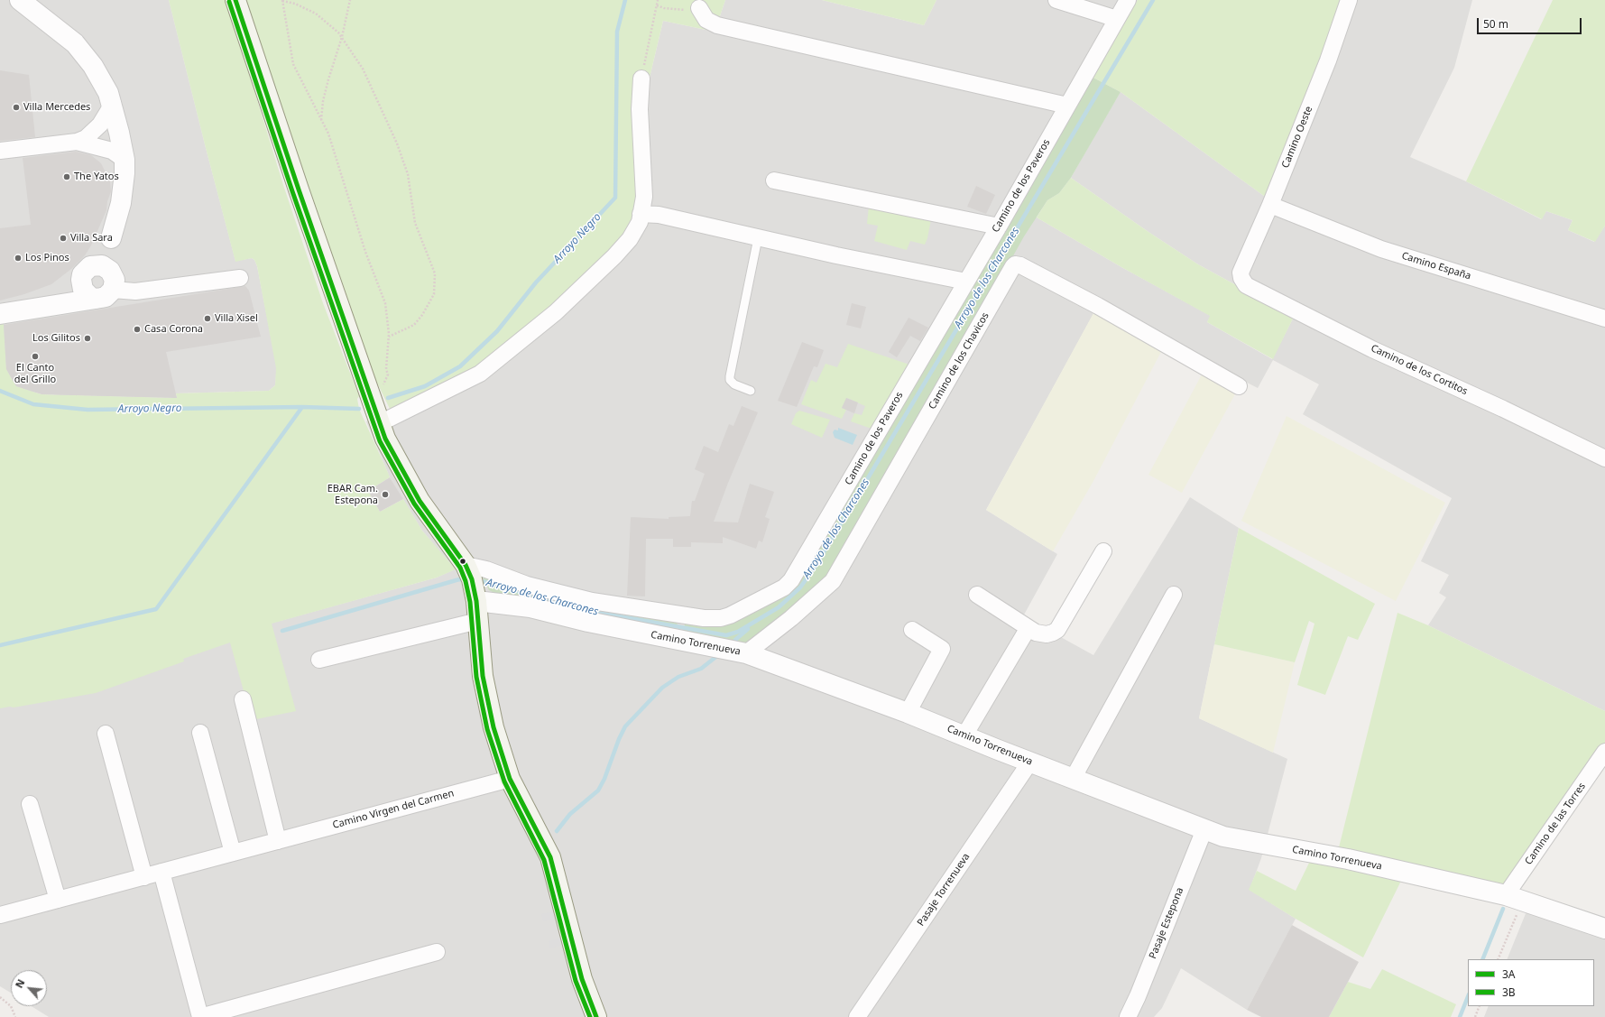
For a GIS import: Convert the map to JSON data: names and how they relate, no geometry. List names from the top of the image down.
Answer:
{
  "streets": {
    "street": [
      "Camino Oeste",
      "Camino de los Paveros",
      "Camino España",
      "Camino de los Chavicos",
      "Camino de los Cortitos",
      "Camino Torrenueva",
      "Camino Virgen del Carmen",
      "Camino de las Torres",
      "Pasaje Torrenueva",
      "Pasaje Estepona"
    ]
  },
  "crossings": [
    ["Camino Oeste", "Camino España"],
    ["Camino Oeste", "Camino de los Cortitos"],
    ["Camino de los Paveros", "Camino Torrenueva"],
    ["Camino de los Chavicos", "Camino Torrenueva"],
    ["Camino Torrenueva", "Camino de las Torres"],
    ["Camino Torrenueva", "Pasaje Torrenueva"],
    ["Camino Torrenueva", "Pasaje Estepona"]
  ],
  "water": ["Arroyo Negro", "Arroyo de los Charcones"],
  "places": [
    "Villa Mercedes",
    "The Yatos",
    "Villa Sara",
    "Los Pinos",
    "Villa Xisel",
    "Casa Corona",
    "Los Gilitos",
    "El Canto del Grillo",
    "EBAR Cam. Estepona"
  ],
  "lines": ["transit line 3A", "transit line 3B"],
  "legend": ["3A", "3B"],
  "scale_bar": "50 m",
  "north": "top left"
}
